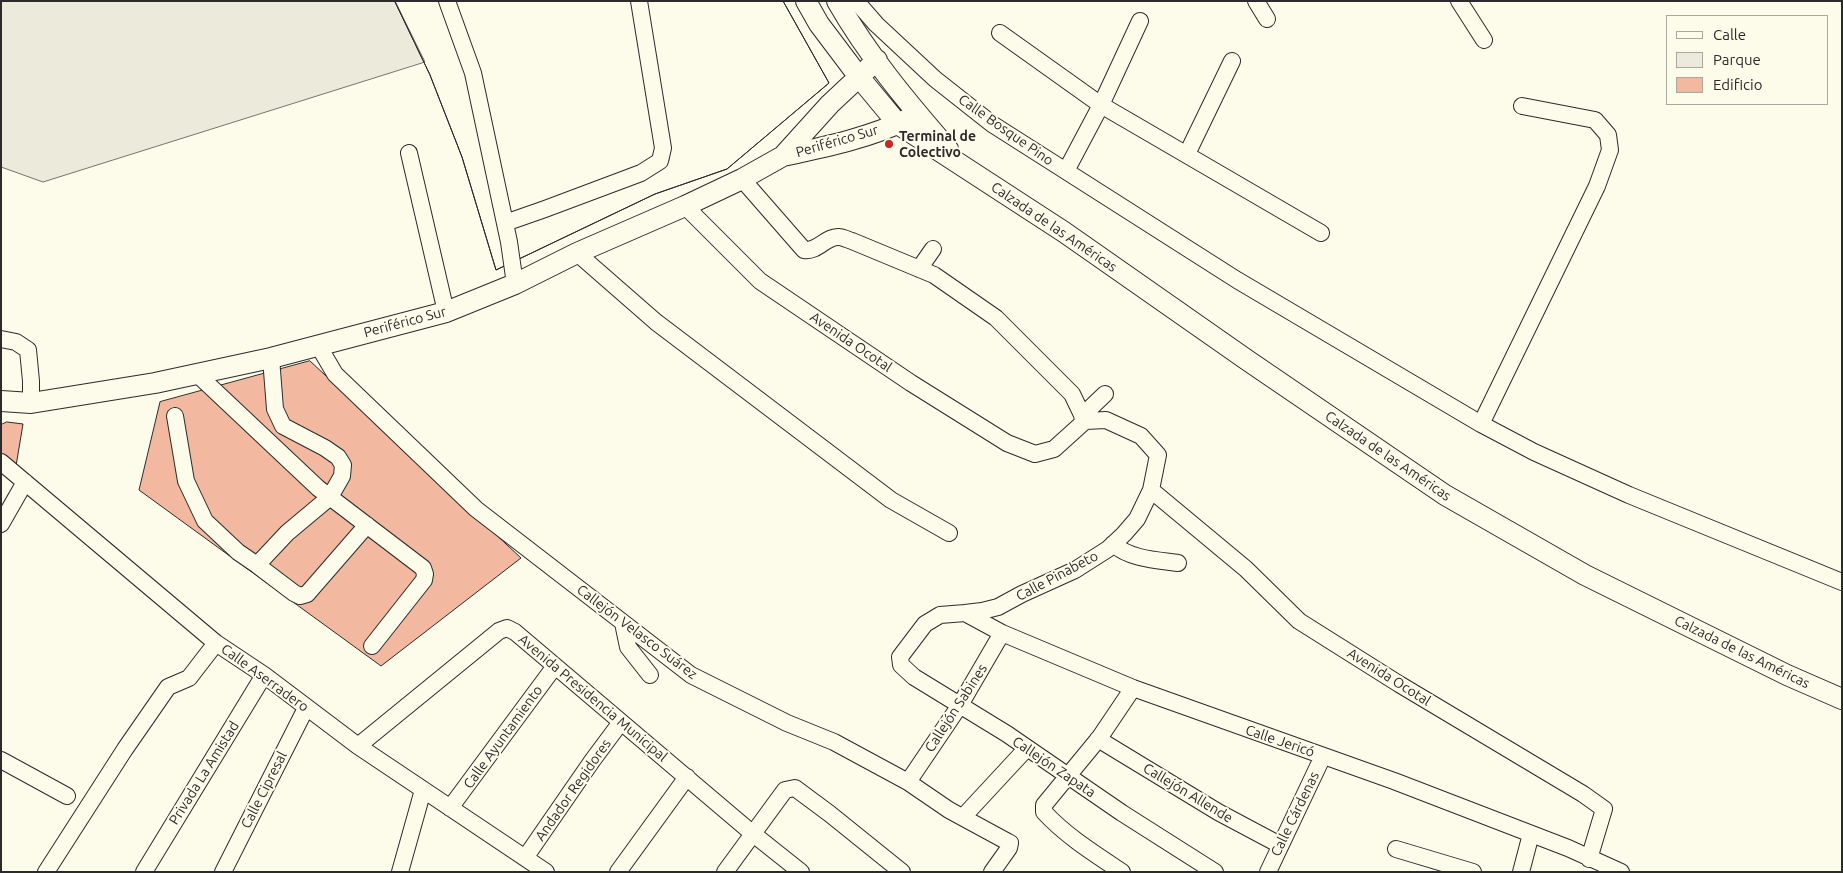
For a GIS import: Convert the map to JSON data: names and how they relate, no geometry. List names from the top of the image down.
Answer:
{
  "streets": {
    "main road": ["Periférico Sur", "Calzada de las Américas"],
    "street": [
      "Calle Bosque Pino",
      "Avenida Ocotal",
      "Calle Pinabeto",
      "Callejón Velasco Suárez",
      "Calle Aserradero",
      "Avenida Presidencia Municipal",
      "Callejón Sabines",
      "Calle Ayuntamiento",
      "Calle Jericó",
      "Callejón Zapata",
      "Privada La Amistad",
      "Calle Cipresal",
      "Andador Regidores",
      "Callejón Allende",
      "Calle Cárdenas"
    ]
  },
  "crossings": [
    ["Periférico Sur", "Calzada de las Américas"],
    ["Periférico Sur", "Avenida Ocotal"],
    ["Periférico Sur", "Callejón Velasco Suárez"],
    ["Avenida Ocotal", "Calle Pinabeto"],
    ["Avenida Ocotal", "Calle Jericó"],
    ["Calle Pinabeto", "Calle Jericó"],
    ["Calle Pinabeto", "Callejón Zapata"],
    ["Callejón Velasco Suárez", "Callejón Sabines"],
    ["Calle Aserradero", "Avenida Presidencia Municipal"],
    ["Calle Aserradero", "Calle Ayuntamiento"],
    ["Calle Aserradero", "Privada La Amistad"],
    ["Calle Aserradero", "Calle Cipresal"],
    ["Calle Aserradero", "Andador Regidores"],
    ["Avenida Presidencia Municipal", "Calle Ayuntamiento"],
    ["Avenida Presidencia Municipal", "Andador Regidores"],
    ["Callejón Sabines", "Calle Jericó"],
    ["Callejón Sabines", "Callejón Zapata"],
    ["Calle Jericó", "Callejón Zapata"],
    ["Calle Jericó", "Calle Cárdenas"],
    ["Callejón Allende", "Calle Cárdenas"]
  ],
  "places": ["Terminal de Colectivo"],
  "legend": ["Calle", "Parque", "Edificio"]
}
